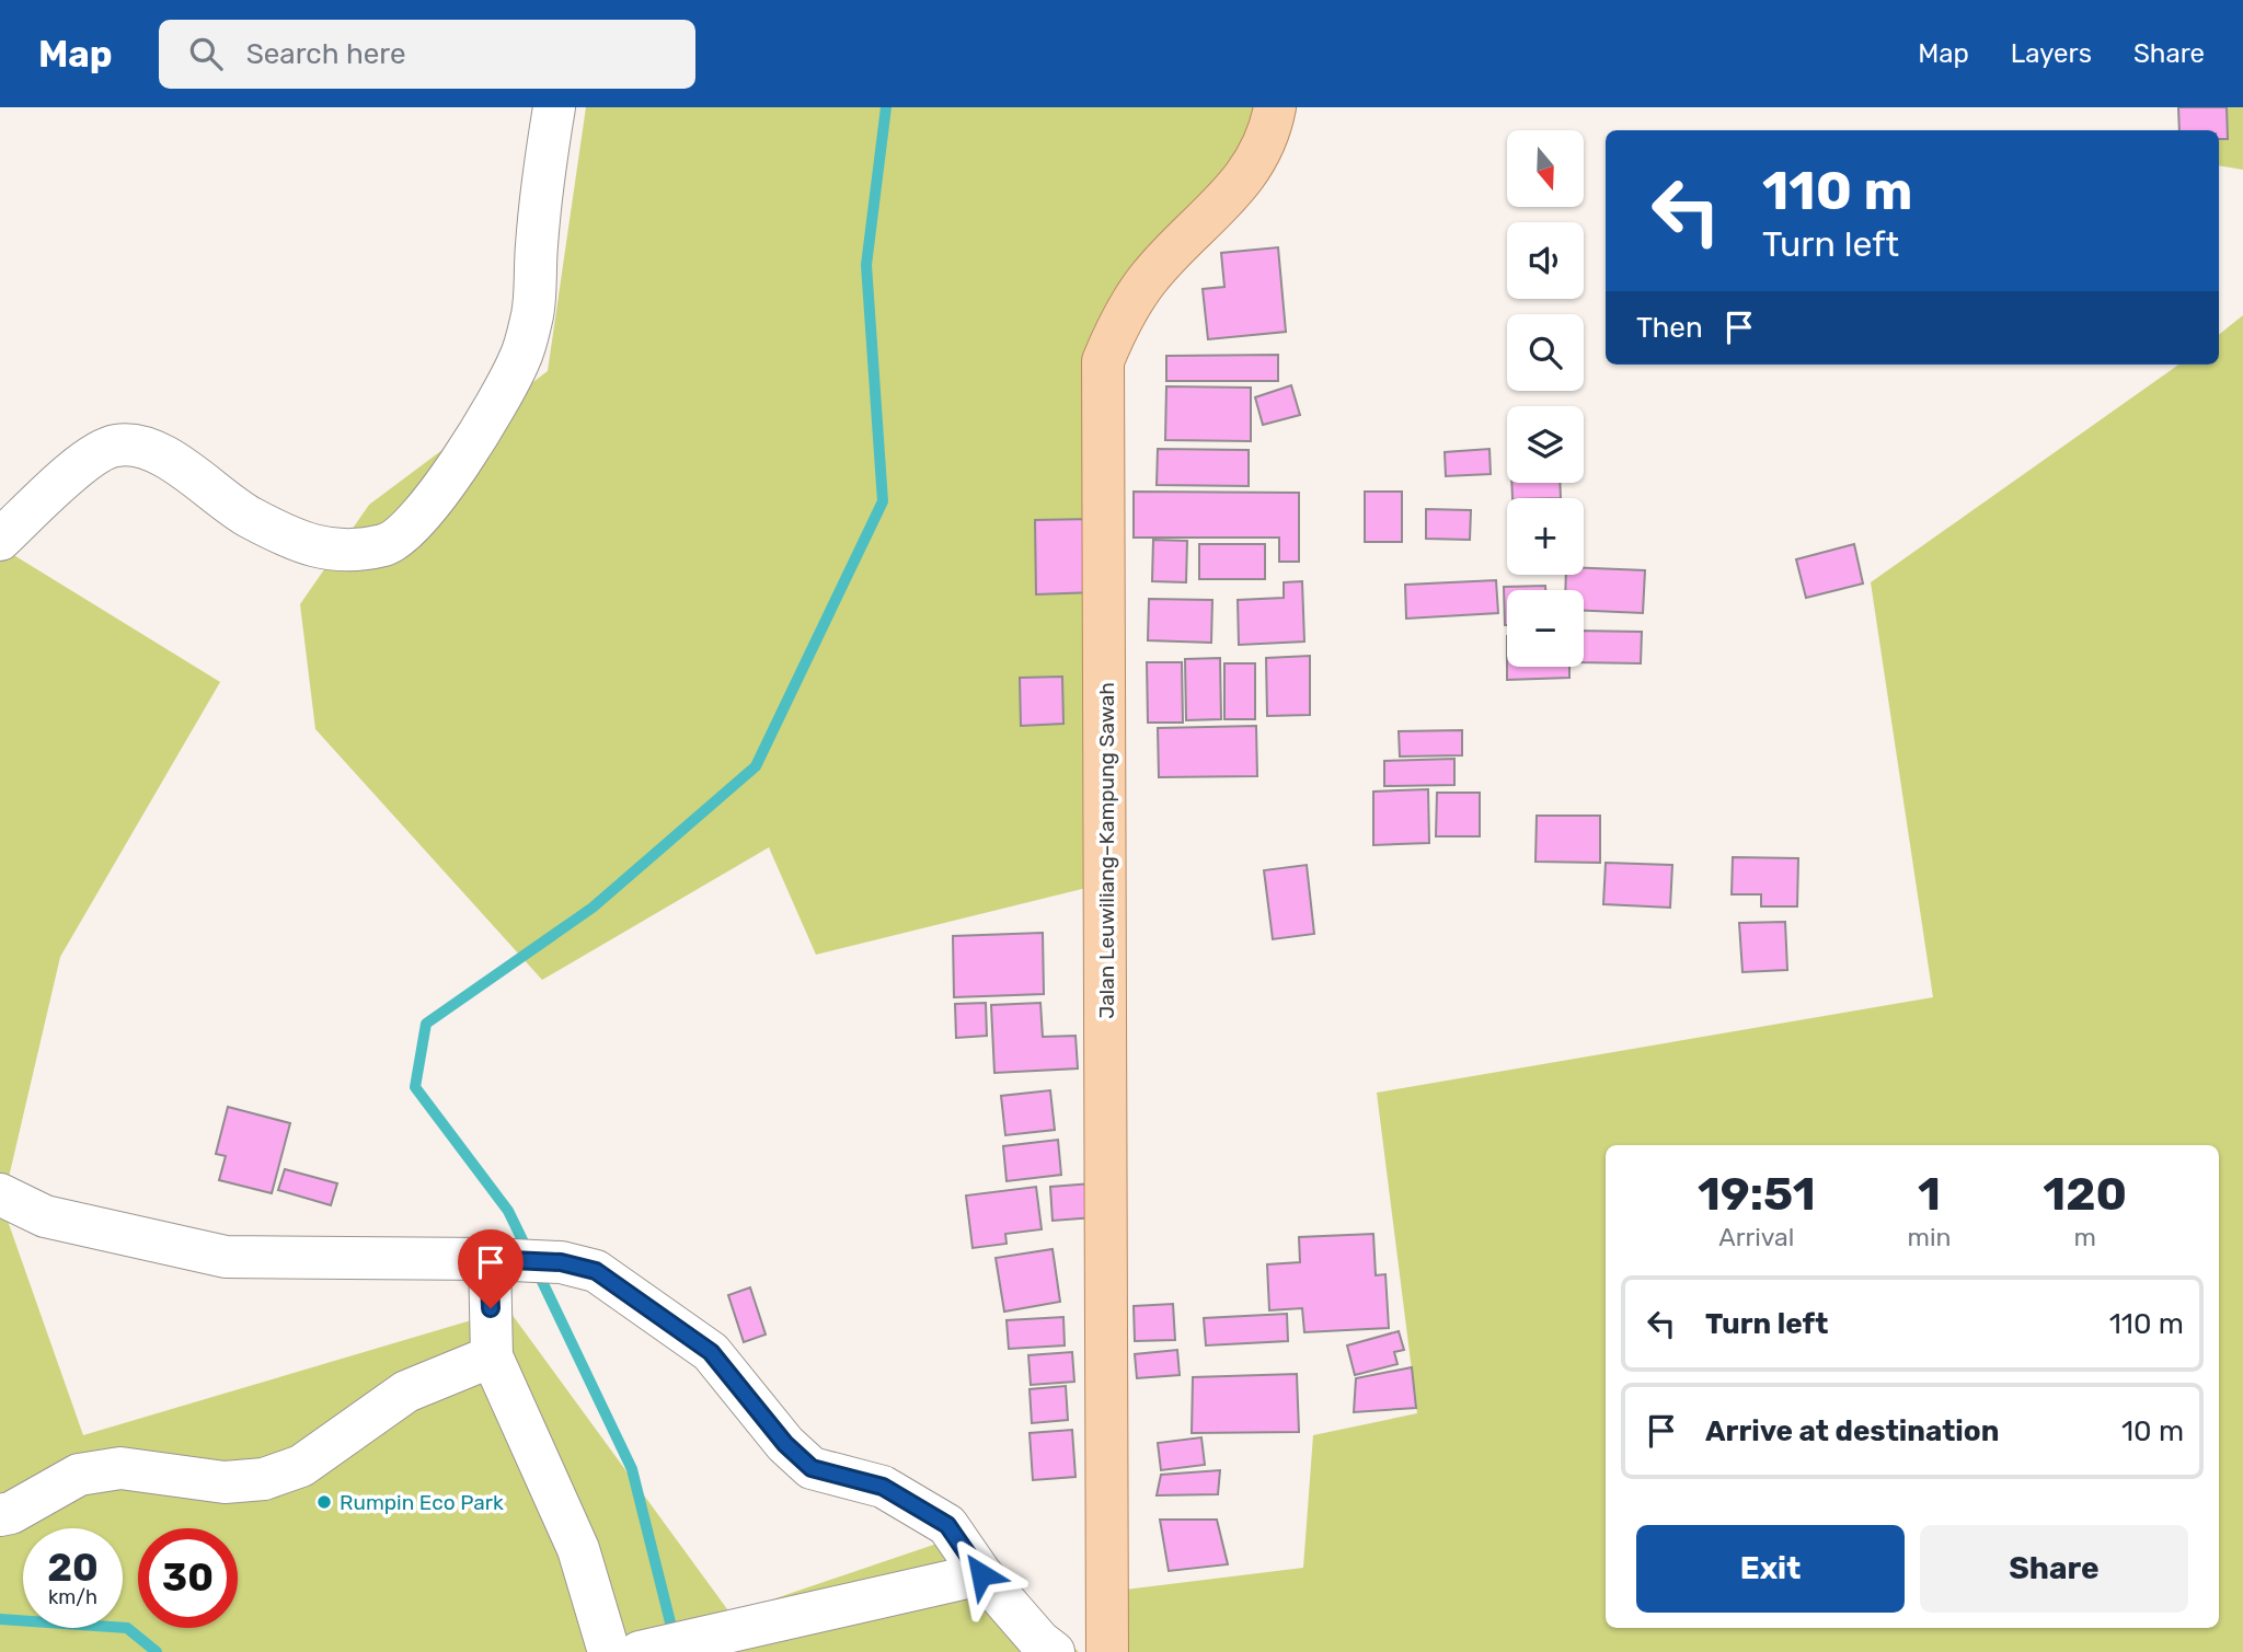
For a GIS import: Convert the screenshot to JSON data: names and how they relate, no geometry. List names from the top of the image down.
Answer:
{
  "streets": {
    "main road": ["Jalan Leuwiliang–Kampung Sawah"]
  },
  "places": ["Rumpin Eco Park"],
  "north": "bottom",
  "page": {
    "header": "Map",
    "search": "Search here",
    "nav": ["Map", "Layers", "Share"],
    "map_buttons": ["+", "−"],
    "turn": ["110 m", "Turn left"],
    "then": "Then",
    "eta": [
      "19:51",
      "Arrival",
      "1",
      "min",
      "120",
      "m"
    ],
    "list": [
      {
        "name": "Turn left",
        "value": "110 m"
      },
      {
        "name": "Arrive at destination",
        "value": "10 m"
      }
    ],
    "buttons": ["Exit", "Share"],
    "speed": "20 km/h",
    "limit": "30"
  }
}
